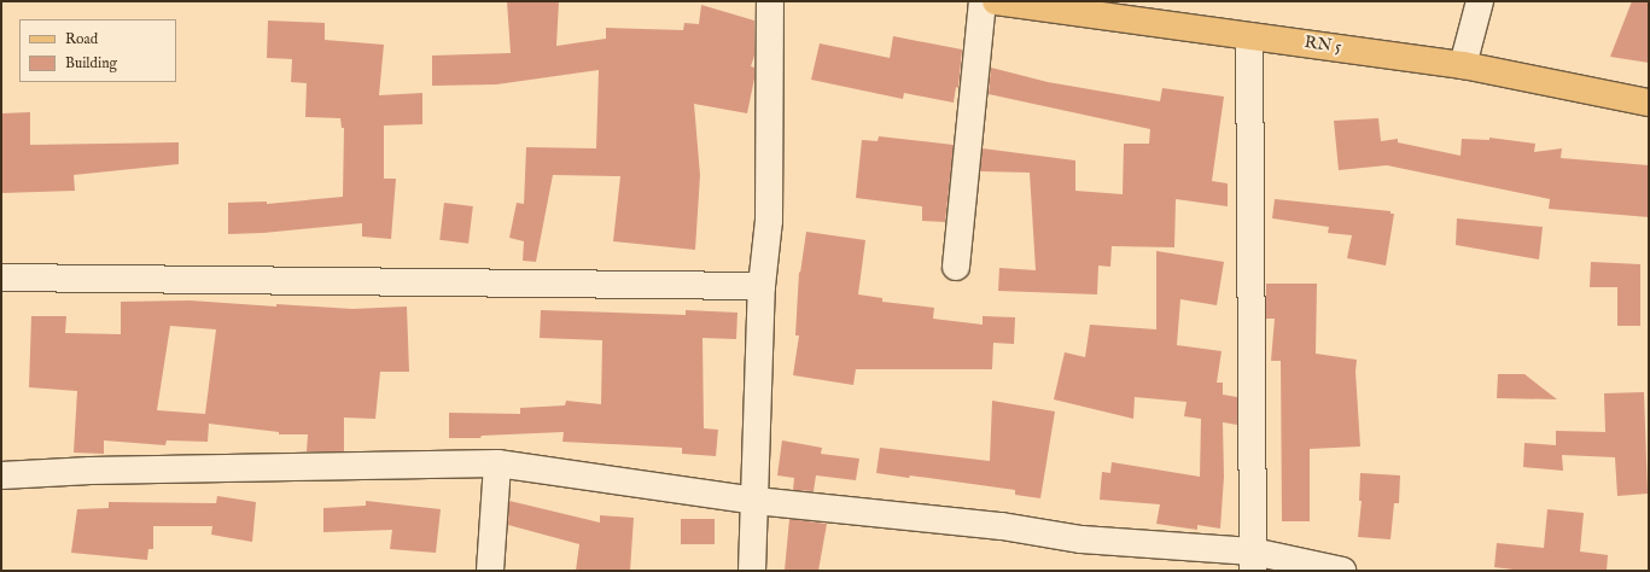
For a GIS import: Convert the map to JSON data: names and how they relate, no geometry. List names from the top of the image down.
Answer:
{
  "streets": {
    "main road": ["RN 5"]
  },
  "legend": ["Road", "Building"]
}
